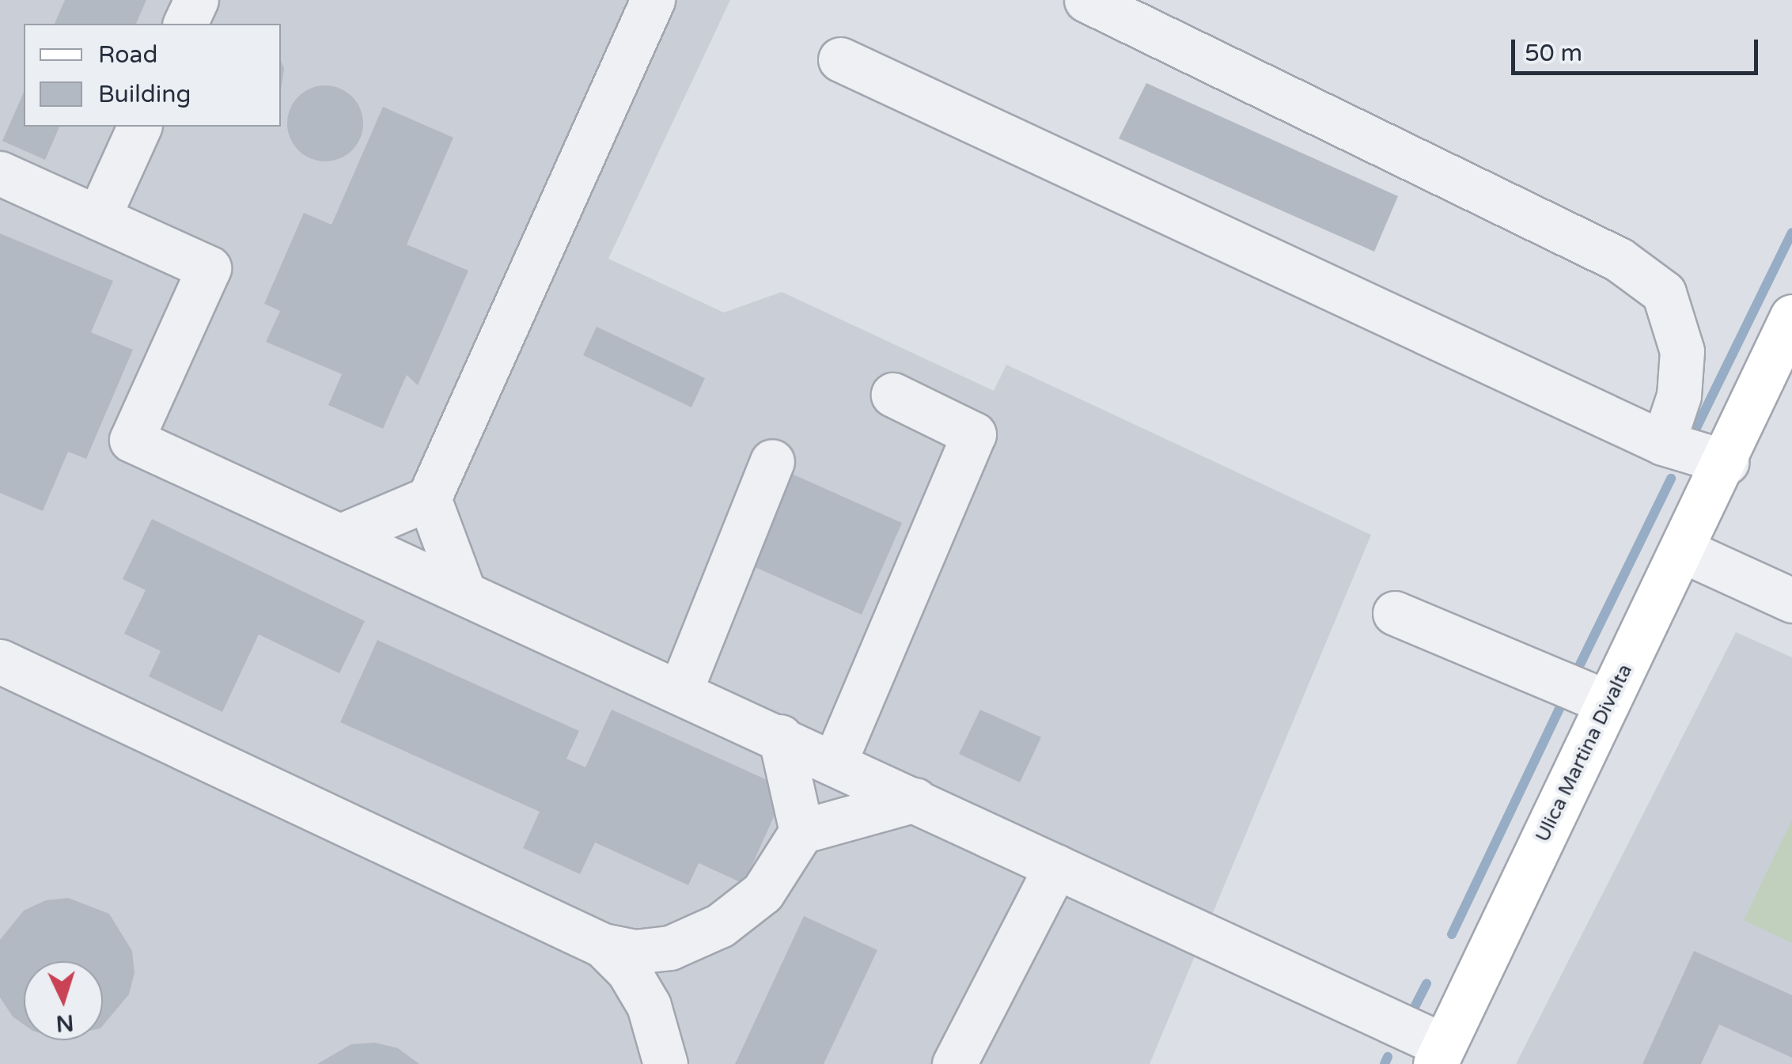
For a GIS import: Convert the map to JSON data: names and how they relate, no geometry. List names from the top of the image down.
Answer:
{
  "streets": {
    "main road": ["Ulica Martina Divalta"]
  },
  "legend": ["Road", "Building"],
  "scale_bar": "50 m",
  "north": "bottom"
}
